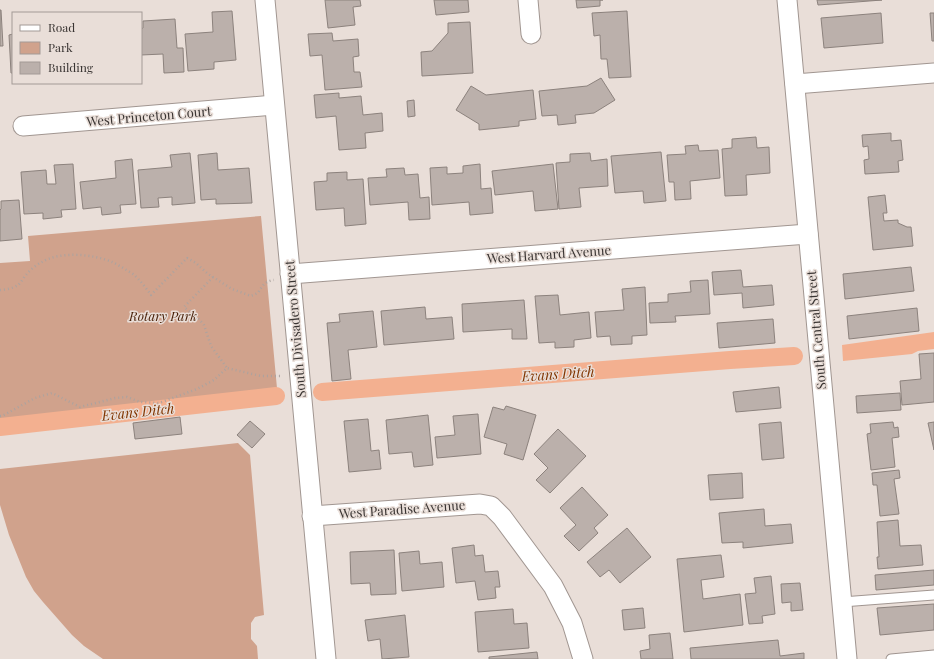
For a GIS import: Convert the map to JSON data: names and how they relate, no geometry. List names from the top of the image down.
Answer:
{
  "streets": {
    "street": [
      "West Princeton Court",
      "West Harvard Avenue",
      "South Divisadero Street",
      "South Central Street",
      "West Paradise Avenue"
    ]
  },
  "crossings": [
    ["West Princeton Court", "South Divisadero Street"],
    ["West Harvard Avenue", "South Divisadero Street"],
    ["West Harvard Avenue", "South Central Street"],
    ["South Divisadero Street", "West Paradise Avenue"]
  ],
  "water": ["Evans Ditch"],
  "parks": ["Rotary Park"],
  "legend": ["Road", "Park", "Building"]
}
